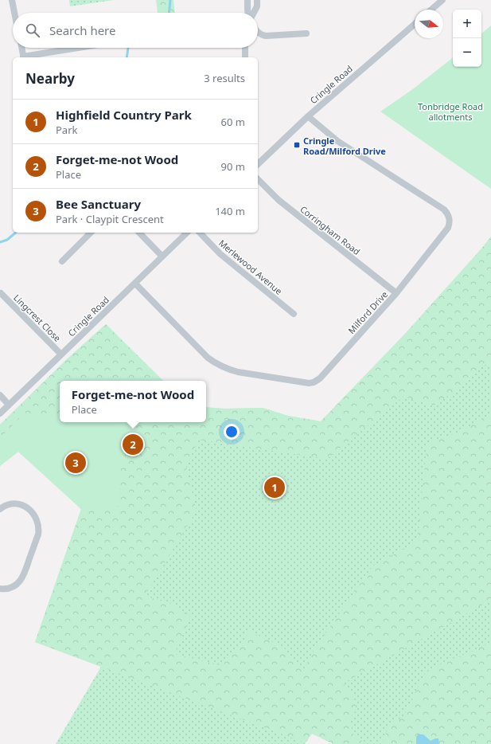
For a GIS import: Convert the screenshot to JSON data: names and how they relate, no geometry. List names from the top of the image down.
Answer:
{
  "streets": {
    "street": [
      "Cringle Road",
      "Corringham Road",
      "Merlewood Avenue",
      "Milford Drive",
      "Lingcrest Close"
    ]
  },
  "crossings": [
    ["Cringle Road", "Milford Drive"],
    ["Cringle Road", "Lingcrest Close"],
    ["Corringham Road", "Milford Drive"]
  ],
  "parks": ["Tonbridge Road allotments"],
  "places": {
    "transit": ["Cringle Road/Milford Drive"]
  },
  "north": "right",
  "page": {
    "map_buttons": ["+", "−"],
    "search": "Search here",
    "heading": ["Nearby", "3 results"],
    "list": [
      {
        "mark": "1",
        "name": "Highfield Country Park",
        "note": "Park",
        "value": "60 m"
      },
      {
        "mark": "2",
        "name": "Forget-me-not Wood",
        "note": "Place",
        "value": "90 m"
      },
      {
        "mark": "3",
        "name": "Bee Sanctuary",
        "note": "Park · Claypit Crescent",
        "value": "140 m"
      }
    ],
    "popup": ["Forget-me-not Wood", "Place"],
    "pins": ["2", "3", "1"]
  }
}
